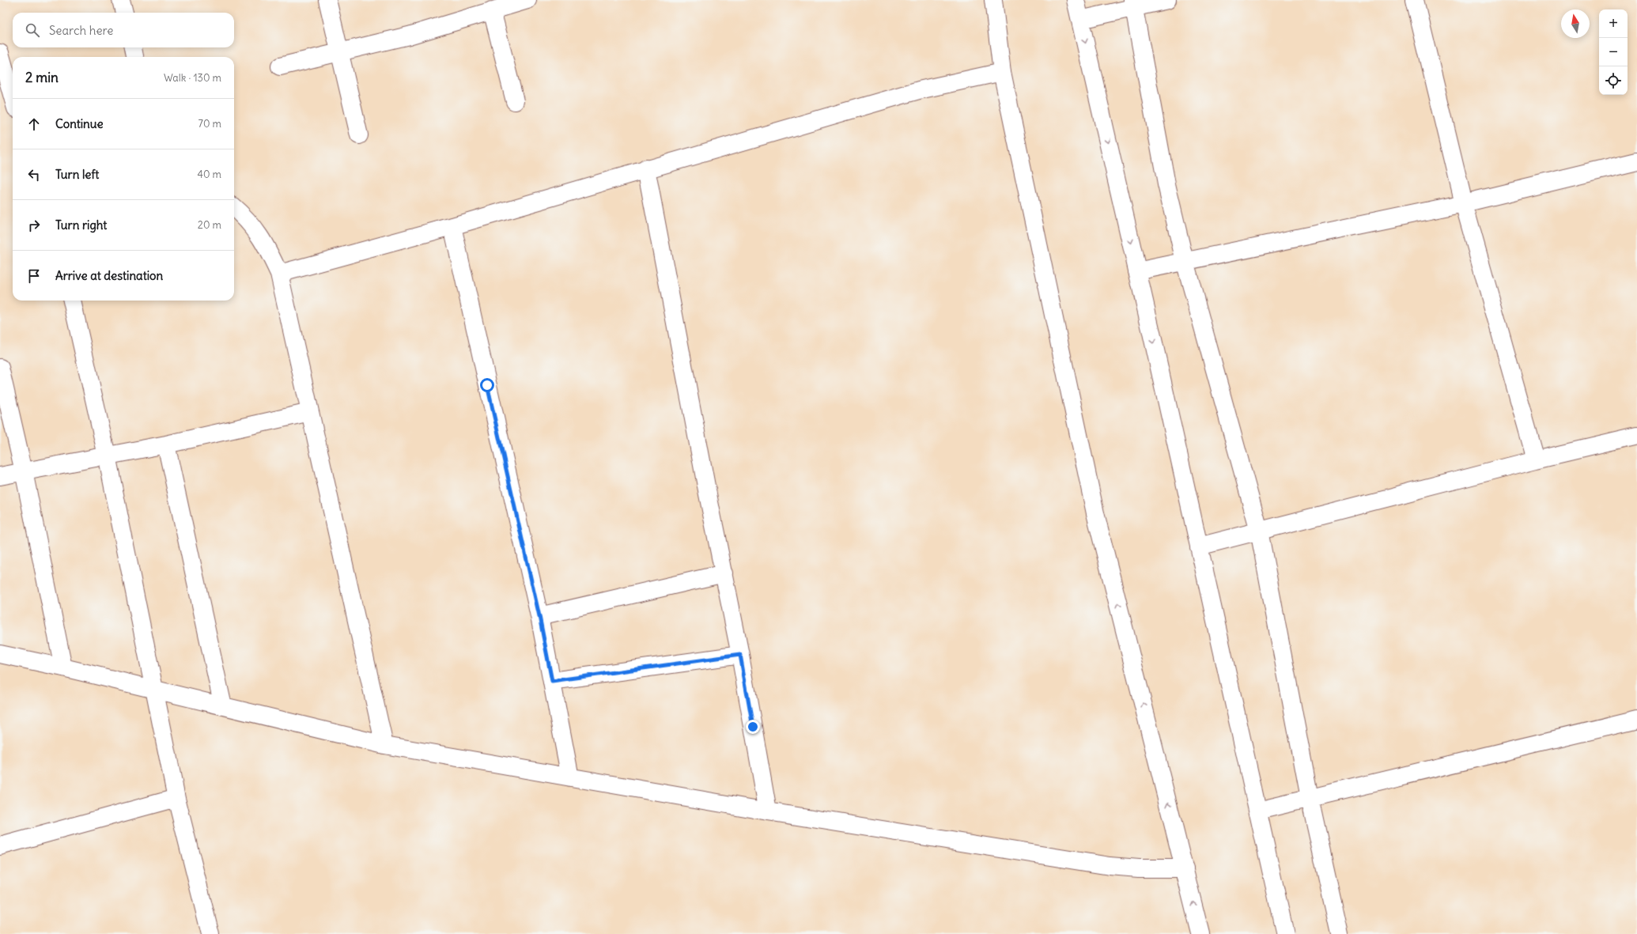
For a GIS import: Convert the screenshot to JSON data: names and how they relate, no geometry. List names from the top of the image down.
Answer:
{
  "north": "top",
  "page": {
    "map_buttons": ["+", "−"],
    "search": "Search here",
    "heading": ["2 min", "Walk · 130 m"],
    "list": [
      ["Continue", "70 m"],
      ["Turn left", "40 m"],
      ["Turn right", "20 m"],
      "Arrive at destination"
    ]
  }
}
